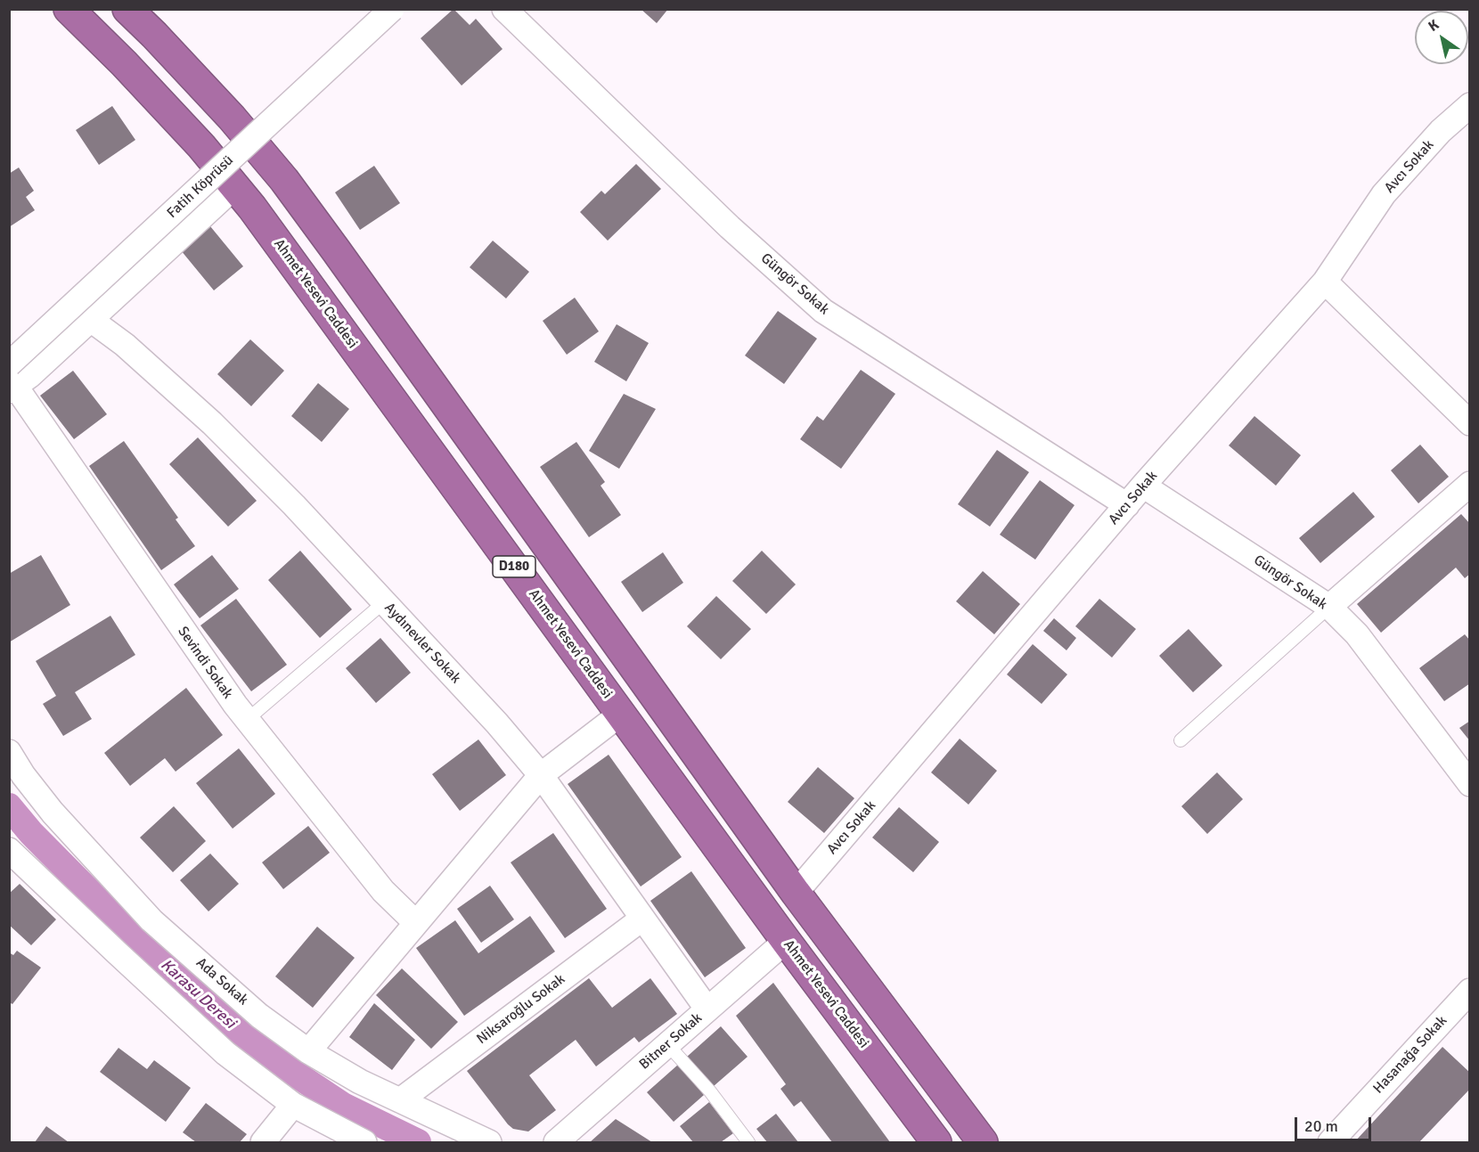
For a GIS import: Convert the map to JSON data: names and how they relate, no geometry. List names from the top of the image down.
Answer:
{
  "streets": {
    "highway": ["Ahmet Yesevi Caddesi", "D180"],
    "street": [
      "Avcı Sokak",
      "Fatih Köprüsü",
      "Güngör Sokak",
      "Aydınevler Sokak",
      "Sevindi Sokak",
      "Ada Sokak",
      "Niksaroğlu Sokak",
      "Bitner Sokak",
      "Hasanağa Sokak"
    ]
  },
  "crossings": [
    ["Avcı Sokak", "Güngör Sokak"],
    ["Avcı Sokak", "D180"],
    ["Fatih Köprüsü", "Sevindi Sokak"],
    ["Ahmet Yesevi Caddesi", "Bitner Sokak"],
    ["Aydınevler Sokak", "Niksaroğlu Sokak"],
    ["Aydınevler Sokak", "Bitner Sokak"],
    ["Ada Sokak", "Niksaroğlu Sokak"]
  ],
  "water": ["Karasu Deresi"],
  "scale_bar": "20 m",
  "north": "top left"
}
